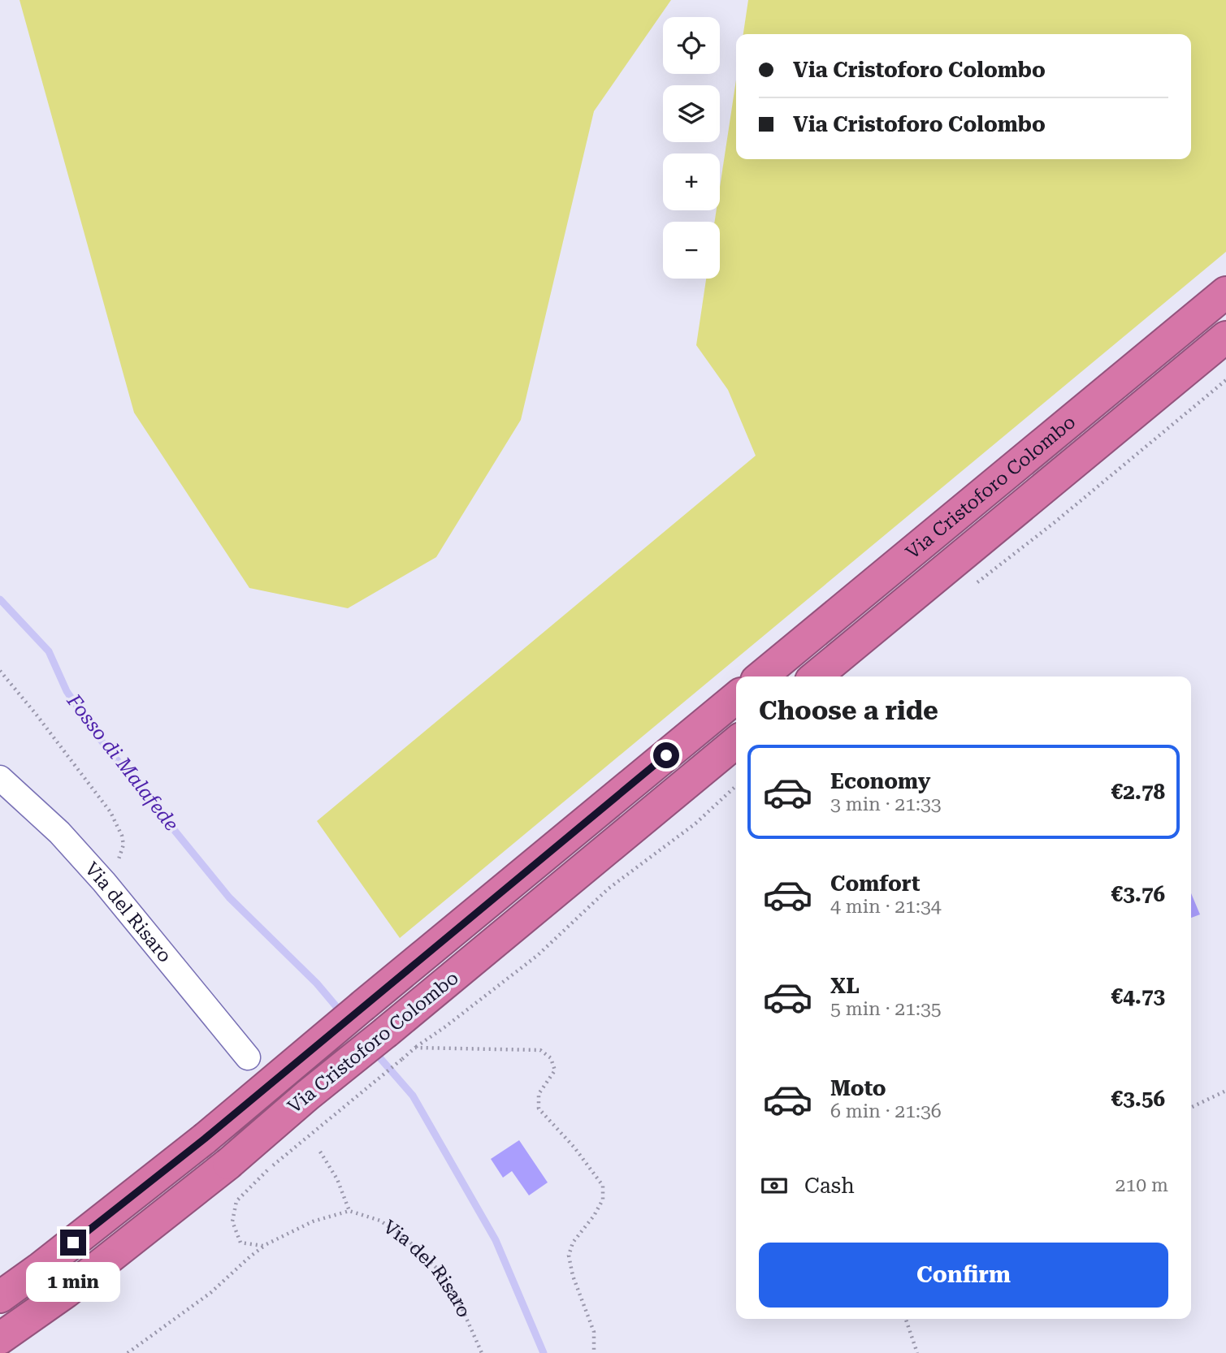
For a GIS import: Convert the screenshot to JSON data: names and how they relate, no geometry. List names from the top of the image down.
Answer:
{
  "streets": {
    "highway": ["Via Cristoforo Colombo"],
    "street": ["Via del Risaro"]
  },
  "water": ["Fosso di Malafede"],
  "page": {
    "map_buttons": ["+", "−"],
    "banner": ["Via Cristoforo Colombo", "Via Cristoforo Colombo"],
    "heading": "Choose a ride",
    "list": [
      {
        "name": "Economy",
        "note": "3 min · 21:33",
        "value": "€2.78"
      },
      {
        "name": "Comfort",
        "note": "4 min · 21:34",
        "value": "€3.76"
      },
      {
        "name": "XL",
        "note": "5 min · 21:35",
        "value": "€4.73"
      },
      {
        "name": "Moto",
        "note": "6 min · 21:36",
        "value": "€3.56"
      }
    ],
    "pay": ["Cash", "210 m"],
    "buttons": "Confirm",
    "bubble": "1 min"
  }
}
